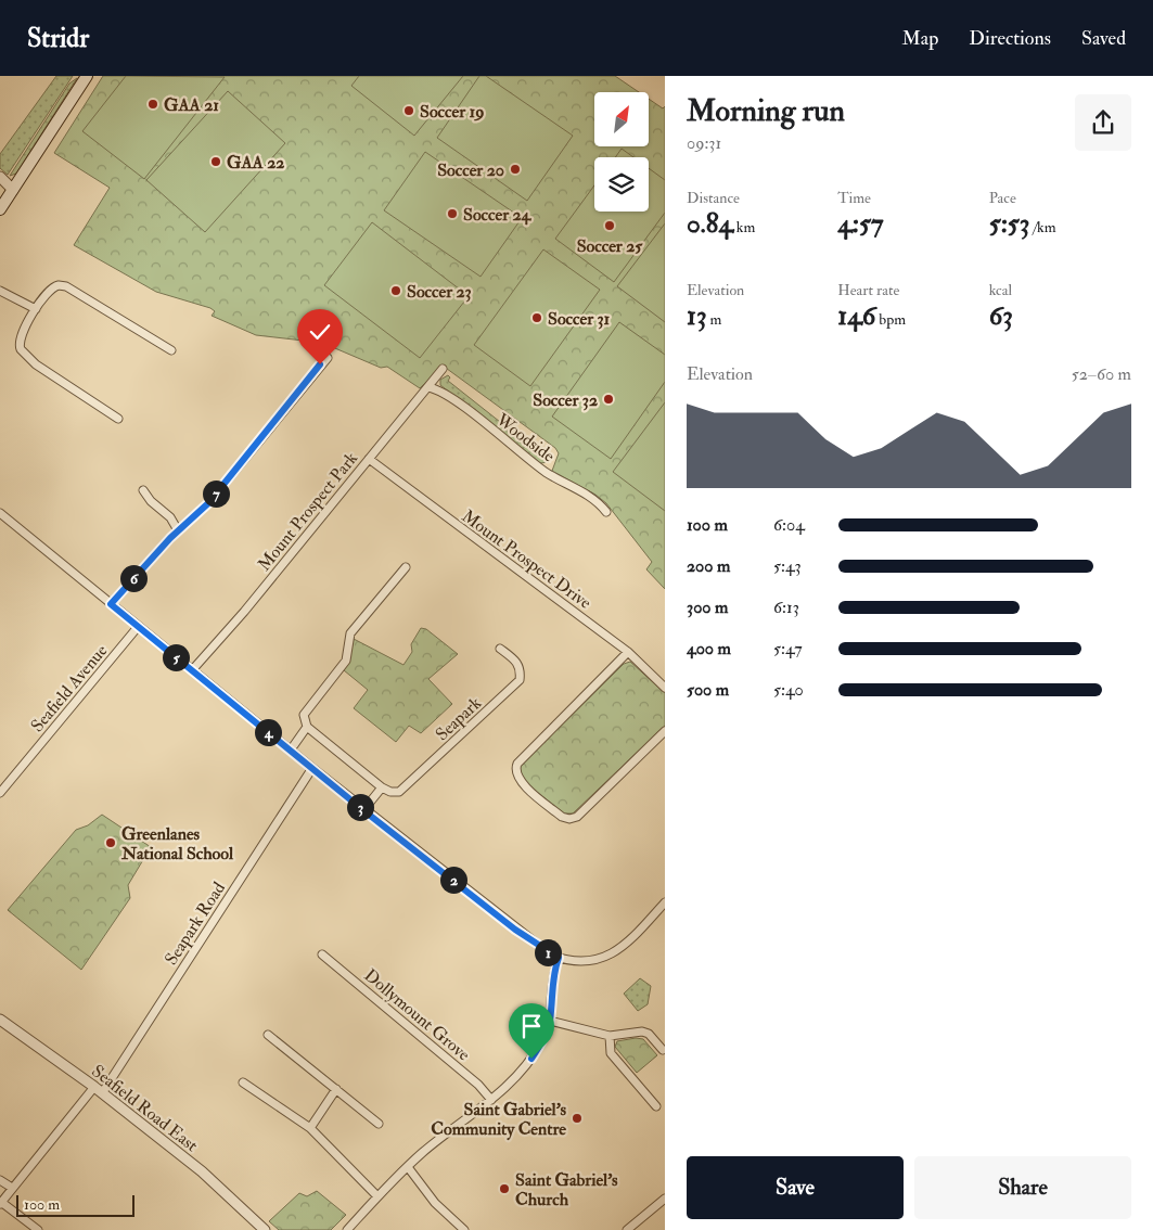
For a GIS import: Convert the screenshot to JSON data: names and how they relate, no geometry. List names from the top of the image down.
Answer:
{
  "streets": {
    "street": [
      "Woodside",
      "Mount Prospect Park",
      "Mount Prospect Drive",
      "Seafield Avenue",
      "Seapark",
      "Seapark Road",
      "Dollymount Grove",
      "Seafield Road East"
    ]
  },
  "crossings": [
    ["Woodside", "Mount Prospect Park"],
    ["Mount Prospect Park", "Mount Prospect Drive"],
    ["Seapark Road", "Seafield Road East"]
  ],
  "places": [
    "GAA 21",
    "Soccer 19",
    "GAA 22",
    "Soccer 20",
    "Soccer 24",
    "Soccer 25",
    "Soccer 23",
    "Soccer 31",
    "Soccer 32",
    "Greenlanes National School",
    "Saint Gabriel's Community Centre",
    "Saint Gabriel's Church"
  ],
  "scale_bar": "100 m",
  "north": "top right",
  "page": {
    "header": "Stridr",
    "nav": ["Map", "Directions", "Saved"],
    "heading": ["Morning run", "09:31"],
    "stats": [
      ["Distance", "0.84 km"],
      ["Time", "4:57"],
      ["Pace", "5:53 /km"],
      ["Elevation", "13 m"],
      ["Heart rate", "146 bpm"],
      ["kcal", "63"]
    ],
    "chart": ["Elevation", "52–60 m"],
    "pins": [
      "7",
      "6",
      "5",
      "4",
      "3",
      "2",
      "1"
    ],
    "list": [
      {
        "name": "100 m",
        "note": "6:04"
      },
      {
        "name": "200 m",
        "note": "5:43"
      },
      {
        "name": "300 m",
        "note": "6:13"
      },
      {
        "name": "400 m",
        "note": "5:47"
      },
      {
        "name": "500 m",
        "note": "5:40"
      }
    ],
    "buttons": ["Save", "Share"],
    "scale": "100 m"
  }
}
